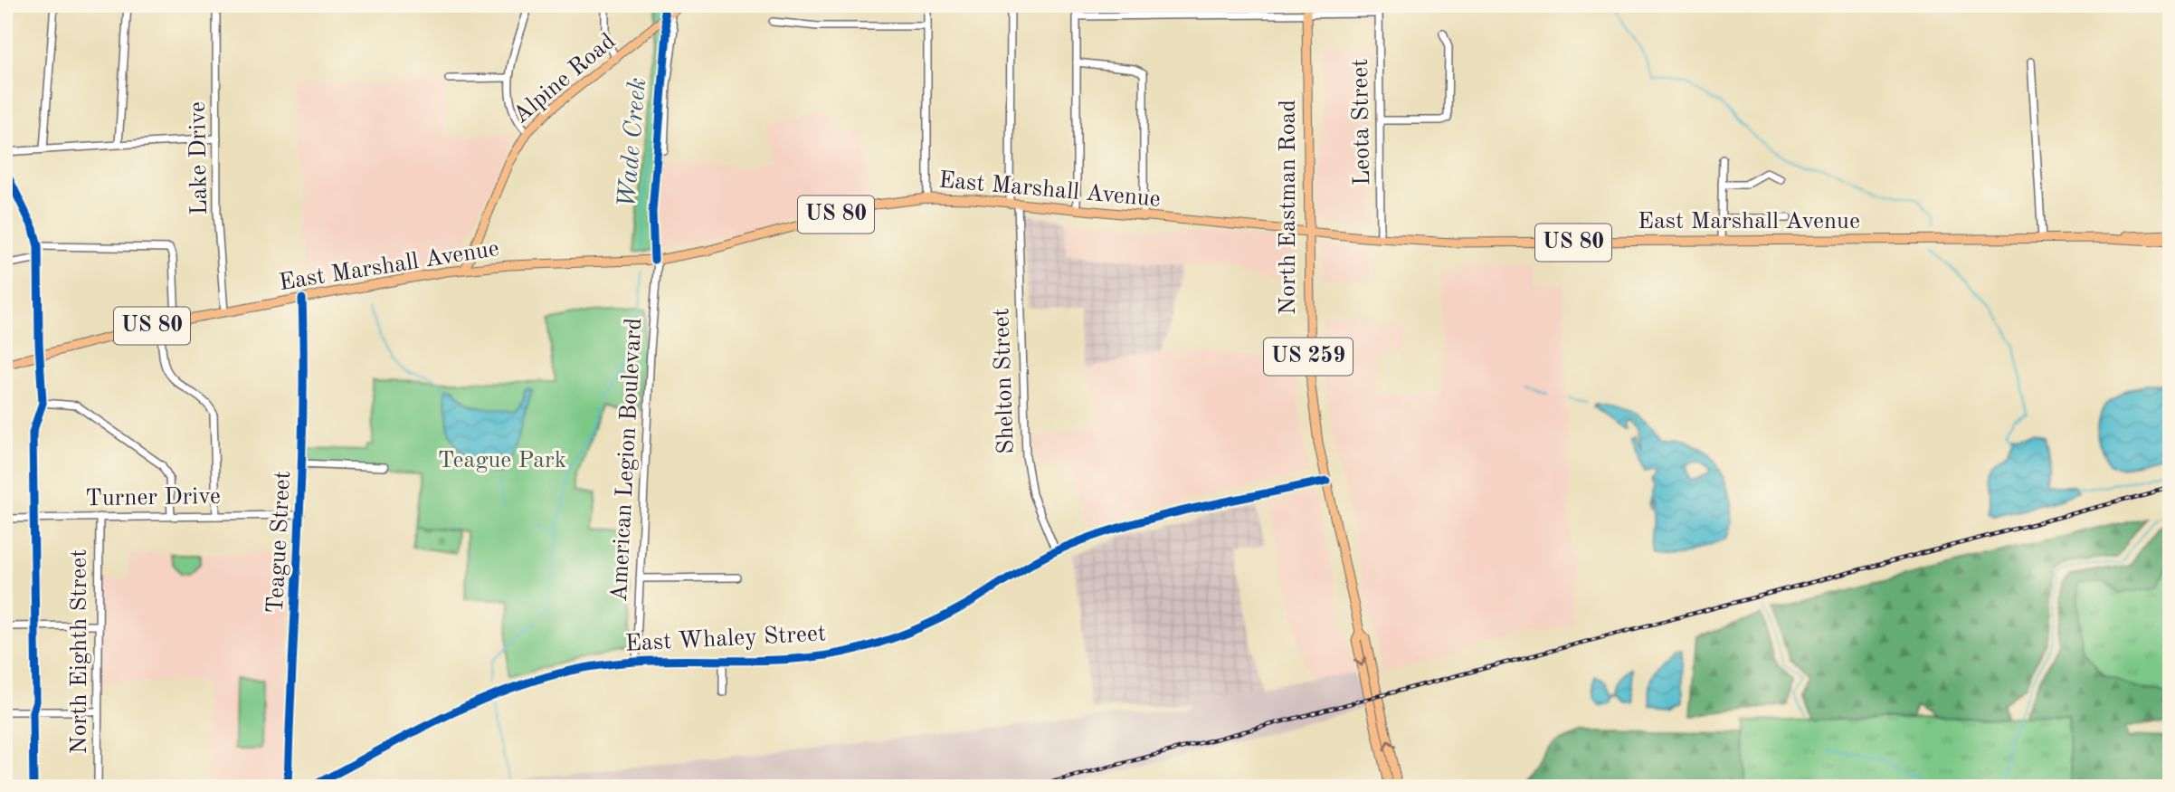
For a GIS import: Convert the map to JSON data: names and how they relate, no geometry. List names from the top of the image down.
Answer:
{
  "streets": {
    "main road": [
      "Alpine Road",
      "East Marshall Avenue",
      "North Eastman Road",
      "US 80",
      "US 259"
    ],
    "street": [
      "Leota Street",
      "Lake Drive",
      "Shelton Street",
      "American Legion Boulevard",
      "Turner Drive",
      "Teague Street",
      "East Whaley Street",
      "North Eighth Street"
    ]
  },
  "crossings": [
    ["Alpine Road", "East Marshall Avenue"],
    ["Leota Street", "East Marshall Avenue"],
    ["Lake Drive", "East Marshall Avenue"],
    ["East Marshall Avenue", "North Eastman Road"],
    ["East Marshall Avenue", "Shelton Street"],
    ["East Marshall Avenue", "American Legion Boulevard"],
    ["East Marshall Avenue", "Teague Street"],
    ["North Eastman Road", "East Whaley Street"],
    ["Shelton Street", "East Whaley Street"],
    ["American Legion Boulevard", "East Whaley Street"],
    ["Turner Drive", "Teague Street"],
    ["Turner Drive", "North Eighth Street"]
  ],
  "water": ["Wade Creek"],
  "parks": ["Teague Park"]
}
